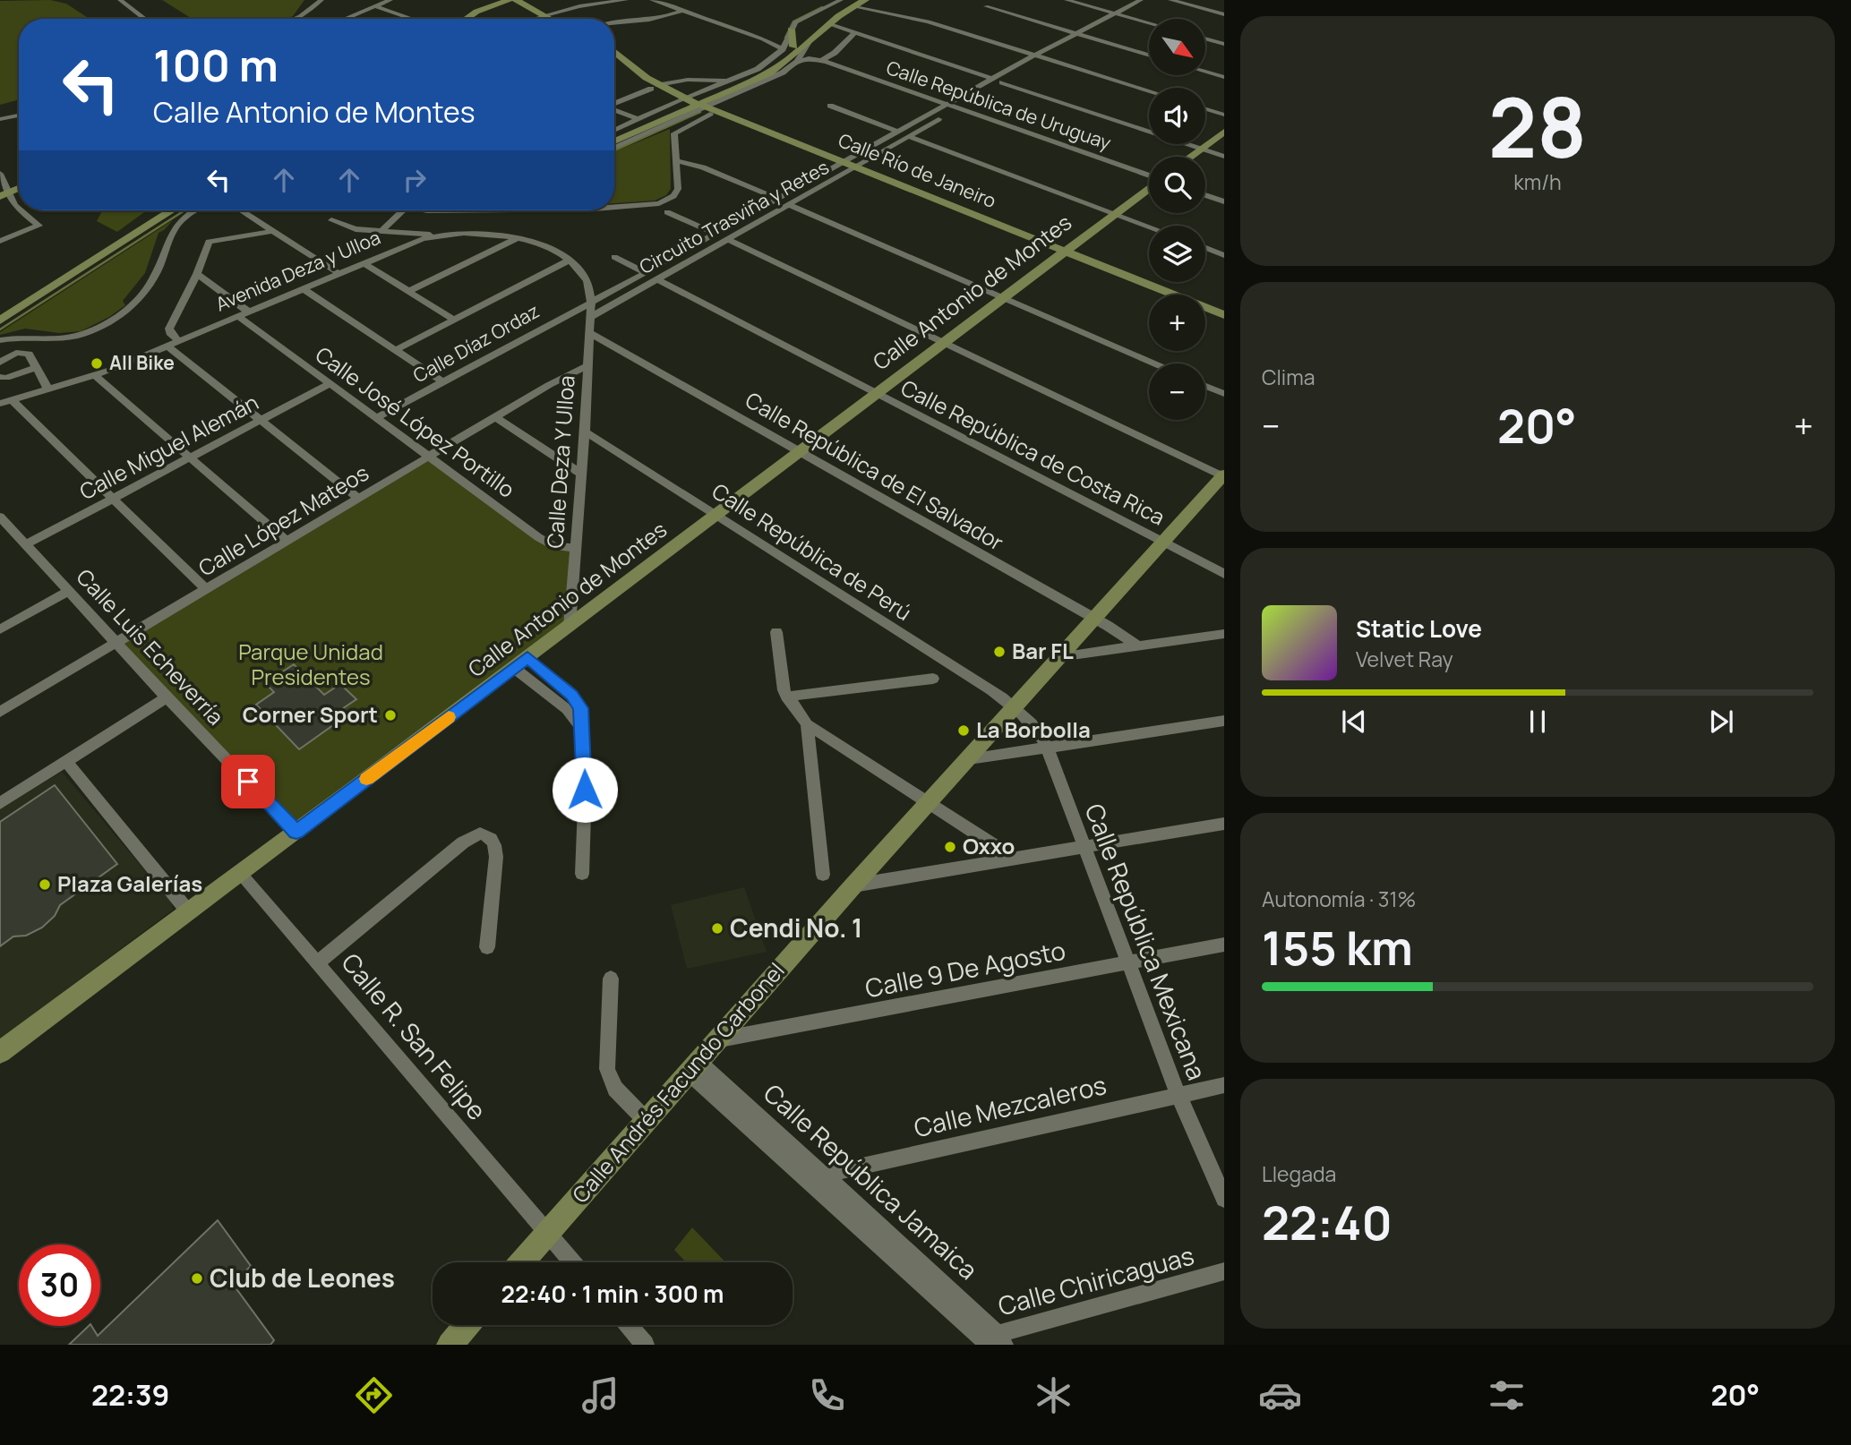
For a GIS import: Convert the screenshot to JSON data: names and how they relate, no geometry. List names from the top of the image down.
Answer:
{
  "streets": {
    "main road": ["Calle Río de Janeiro", "Calle Antonio de Montes", "Calle Andrés Facundo Carbonel"],
    "street": [
      "Calle República de Uruguay",
      "Circuito Trasviña y Retes",
      "Avenida Deza y Ulloa",
      "Calle Díaz Ordaz",
      "Calle José López Portillo",
      "Calle Miguel Alemán",
      "Calle República de Costa Rica",
      "Calle Deza Y Ulloa",
      "Calle República de El Salvador",
      "Calle López Mateos",
      "Calle República de Perú",
      "Calle Luis Echeverría",
      "Calle República Mexicana",
      "Calle 9 De Agosto",
      "Calle R. San Felipe",
      "Calle Mezcaleros",
      "Calle República Jamaica",
      "Calle Chiricaguas"
    ]
  },
  "crossings": [
    ["Calle República de Uruguay", "Circuito Trasviña y Retes"],
    ["Calle Río de Janeiro", "Circuito Trasviña y Retes"],
    ["Calle Río de Janeiro", "Calle Antonio de Montes"],
    ["Circuito Trasviña y Retes", "Avenida Deza y Ulloa"],
    ["Circuito Trasviña y Retes", "Calle Díaz Ordaz"],
    ["Circuito Trasviña y Retes", "Calle República de Costa Rica"],
    ["Circuito Trasviña y Retes", "Calle Deza Y Ulloa"],
    ["Avenida Deza y Ulloa", "Calle Díaz Ordaz"],
    ["Avenida Deza y Ulloa", "Calle José López Portillo"],
    ["Avenida Deza y Ulloa", "Calle Deza Y Ulloa"],
    ["Calle Antonio de Montes", "Calle República de Costa Rica"],
    ["Calle Antonio de Montes", "Calle Deza Y Ulloa"],
    ["Calle Antonio de Montes", "Calle República de El Salvador"],
    ["Calle Antonio de Montes", "Calle República de Perú"],
    ["Calle Antonio de Montes", "Calle Luis Echeverría"],
    ["Calle Antonio de Montes", "Calle R. San Felipe"],
    ["Calle Díaz Ordaz", "Calle José López Portillo"],
    ["Calle Díaz Ordaz", "Calle Deza Y Ulloa"],
    ["Calle José López Portillo", "Calle Miguel Alemán"],
    ["Calle José López Portillo", "Calle Deza Y Ulloa"],
    ["Calle José López Portillo", "Calle López Mateos"],
    ["Calle Miguel Alemán", "Calle Luis Echeverría"],
    ["Calle República de Costa Rica", "Calle Andrés Facundo Carbonel"],
    ["Calle Deza Y Ulloa", "Calle República de El Salvador"],
    ["Calle Deza Y Ulloa", "Calle López Mateos"],
    ["Calle Deza Y Ulloa", "Calle República de Perú"],
    ["Calle República de El Salvador", "Calle Andrés Facundo Carbonel"],
    ["Calle López Mateos", "Calle Luis Echeverría"],
    ["Calle República de Perú", "Calle República Mexicana"],
    ["Calle República de Perú", "Calle Andrés Facundo Carbonel"],
    ["Calle República Mexicana", "Calle 9 De Agosto"],
    ["Calle República Mexicana", "Calle Andrés Facundo Carbonel"],
    ["Calle República Mexicana", "Calle Mezcaleros"],
    ["Calle 9 De Agosto", "Calle Andrés Facundo Carbonel"],
    ["Calle R. San Felipe", "Calle Andrés Facundo Carbonel"],
    ["Calle Andrés Facundo Carbonel", "Calle República Jamaica"],
    ["Calle Mezcaleros", "Calle República Jamaica"],
    ["Calle República Jamaica", "Calle Chiricaguas"]
  ],
  "parks": ["Parque Unidad Presidentes"],
  "places": [
    "All Bike",
    "Bar FL",
    "Corner Sport",
    "La Borbolla",
    "Oxxo",
    "Plaza Galerías",
    "Cendi No. 1",
    "Club de Leones"
  ],
  "north": "bottom right",
  "page": {
    "tile": [
      ["28", "km/h"],
      "Clima",
      ["Autonomía · 31%", "155 km"],
      ["Llegada", "22:40"]
    ],
    "map_buttons": ["+", "−"],
    "turn": ["100 m", "Calle Antonio de Montes"],
    "heat": ["−", "20°", "+"],
    "song": ["Static Love", "Velvet Ray"],
    "limit": "30",
    "trip": "22:40 · 1 min · 300 m",
    "tabs": ["22:39", "20°"]
  }
}
